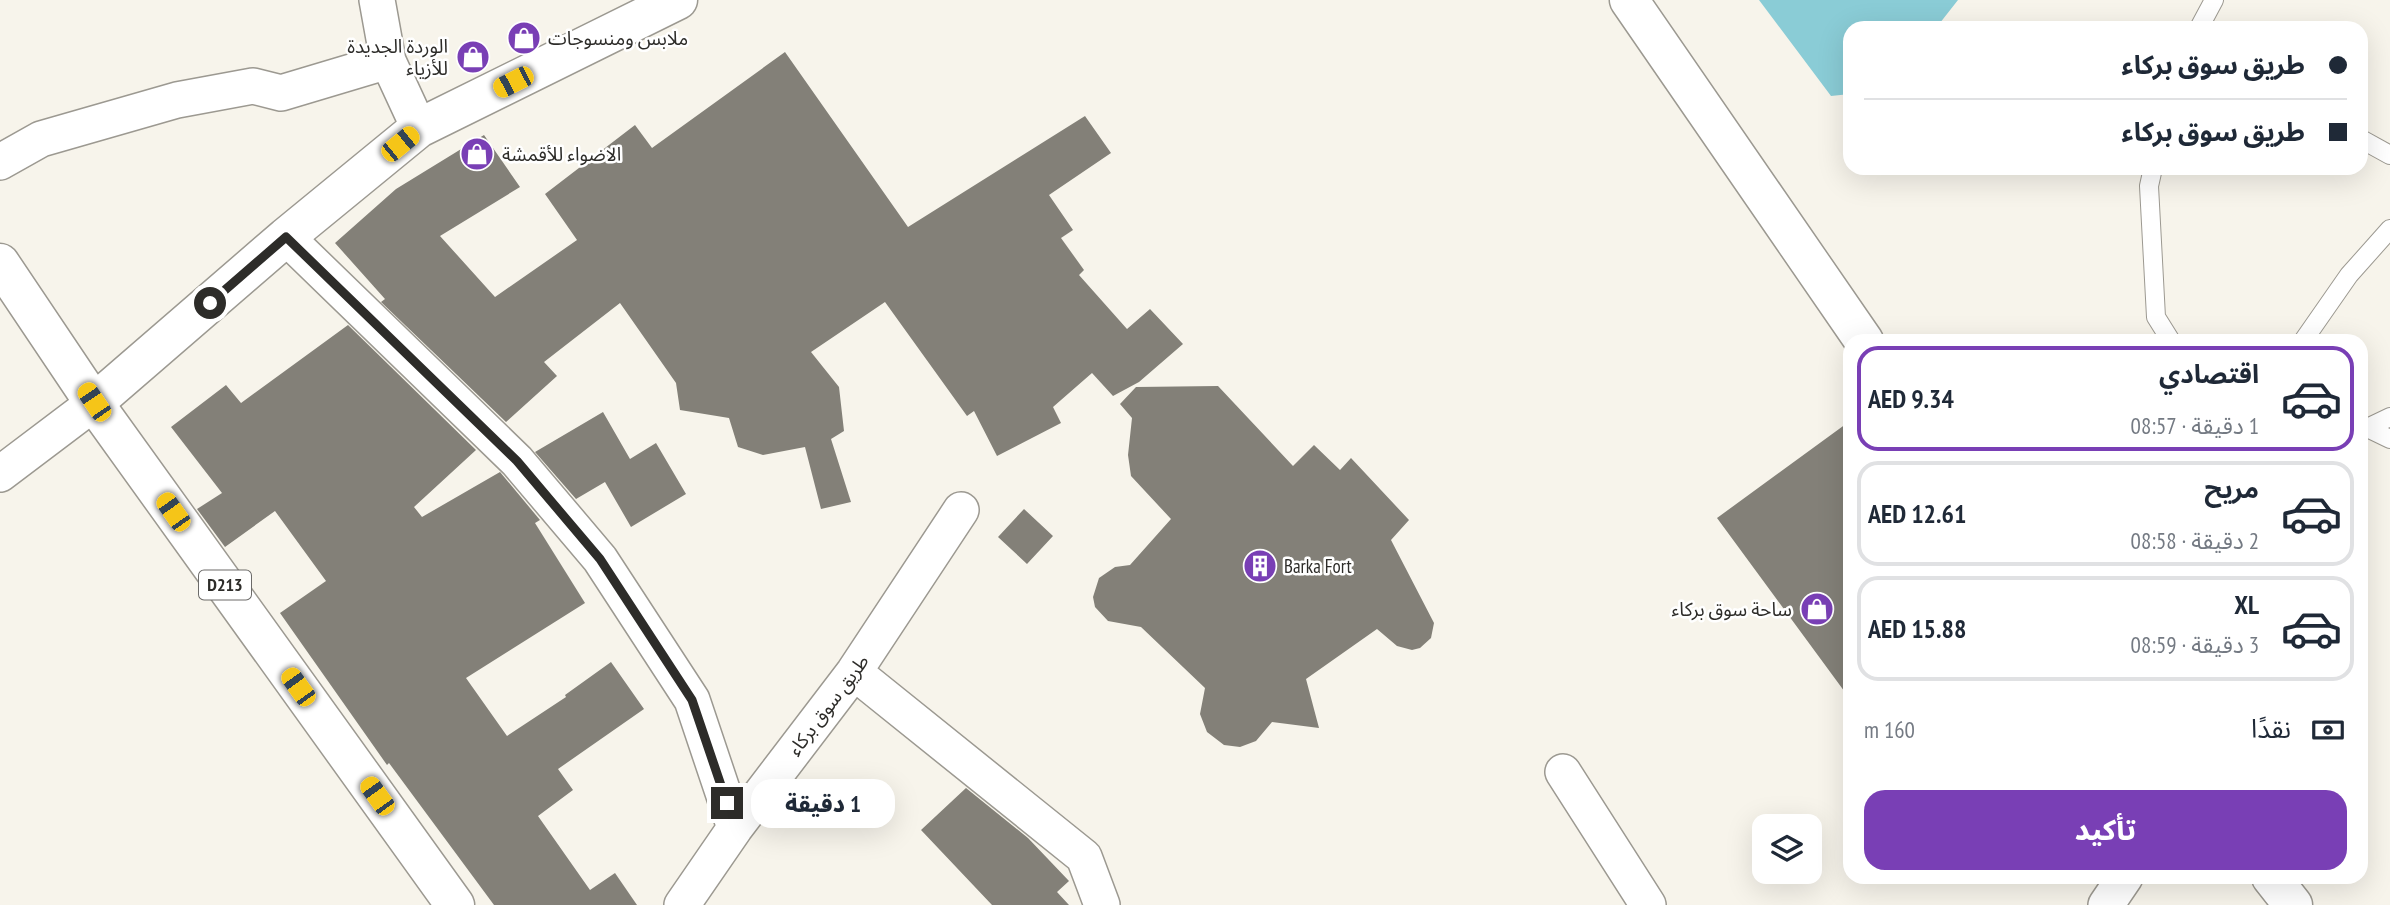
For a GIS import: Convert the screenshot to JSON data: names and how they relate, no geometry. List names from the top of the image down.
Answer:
{
  "streets": {
    "street": ["D213", "طريق سوق بركاء"]
  },
  "places": {
    "shop": [
      "ملابس ومنسوجات",
      "الوردة الجديدة للأزياء",
      "الاضواء للأقمشة",
      "ساحة سوق بركاء"
    ],
    "building": ["Barka Fort"]
  },
  "page": {
    "banner": ["طريق سوق بركاء", "طريق سوق بركاء"],
    "list": [
      {
        "name": "اقتصادي",
        "note": "1 دقيقة · 08:57",
        "value": "AED 9.34"
      },
      {
        "name": "مريح",
        "note": "2 دقيقة · 08:58",
        "value": "AED 12.61"
      },
      {
        "name": "XL",
        "note": "3 دقيقة · 08:59",
        "value": "AED 15.88"
      }
    ],
    "pay": ["نقدًا", "160 m"],
    "buttons": "تأكيد",
    "bubble": "1 دقيقة"
  }
}
